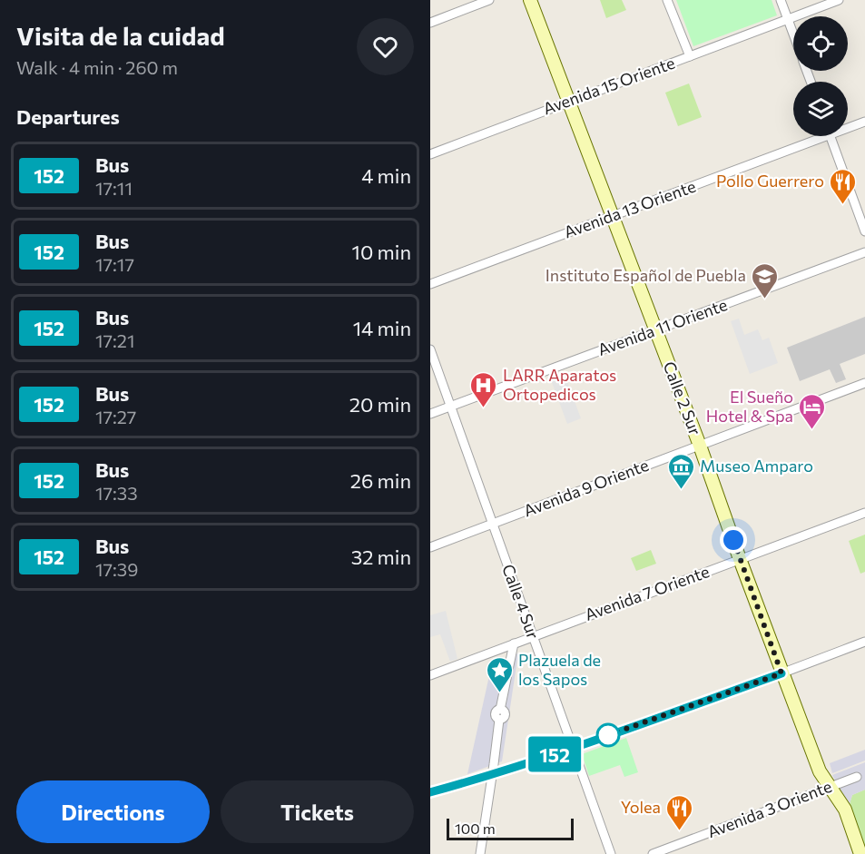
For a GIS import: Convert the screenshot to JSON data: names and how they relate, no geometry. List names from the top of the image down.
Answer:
{
  "streets": {
    "street": [
      "Avenida 15 Oriente",
      "Avenida 13 Oriente",
      "Avenida 11 Oriente",
      "Calle 2 Sur",
      "Avenida 9 Oriente",
      "Avenida 7 Oriente",
      "Calle 4 Sur",
      "Avenida 3 Oriente"
    ]
  },
  "crossings": [
    ["Avenida 15 Oriente", "Calle 2 Sur"],
    ["Avenida 13 Oriente", "Calle 2 Sur"],
    ["Avenida 11 Oriente", "Calle 2 Sur"],
    ["Avenida 11 Oriente", "Calle 4 Sur"],
    ["Calle 2 Sur", "Avenida 9 Oriente"],
    ["Calle 2 Sur", "Avenida 7 Oriente"],
    ["Calle 2 Sur", "Avenida 3 Oriente"],
    ["Avenida 9 Oriente", "Calle 4 Sur"],
    ["Avenida 7 Oriente", "Calle 4 Sur"]
  ],
  "places": {
    "restaurant": ["Pollo Guerrero", "Yolea"],
    "school or university": ["Instituto Español de Puebla"],
    "hospital": ["LARR Aparatos Ortopedicos"],
    "hotel": ["El Sueño Hotel & Spa"],
    "museum": ["Museo Amparo"],
    "place": ["Plazuela de los Sapos"]
  },
  "lines": ["bus line 152"],
  "scale_bar": "100 m",
  "page": {
    "heading": [
      ["Visita de la cuidad", "Walk · 4 min · 260 m"],
      "Departures"
    ],
    "on_map": "152",
    "list": [
      {
        "mark": "152",
        "name": "Bus",
        "note": "17:11",
        "value": "4 min"
      },
      {
        "mark": "152",
        "name": "Bus",
        "note": "17:17",
        "value": "10 min"
      },
      {
        "mark": "152",
        "name": "Bus",
        "note": "17:21",
        "value": "14 min"
      },
      {
        "mark": "152",
        "name": "Bus",
        "note": "17:27",
        "value": "20 min"
      },
      {
        "mark": "152",
        "name": "Bus",
        "note": "17:33",
        "value": "26 min"
      },
      {
        "mark": "152",
        "name": "Bus",
        "note": "17:39",
        "value": "32 min"
      }
    ],
    "buttons": ["Directions", "Tickets"],
    "scale": "100 m"
  }
}
